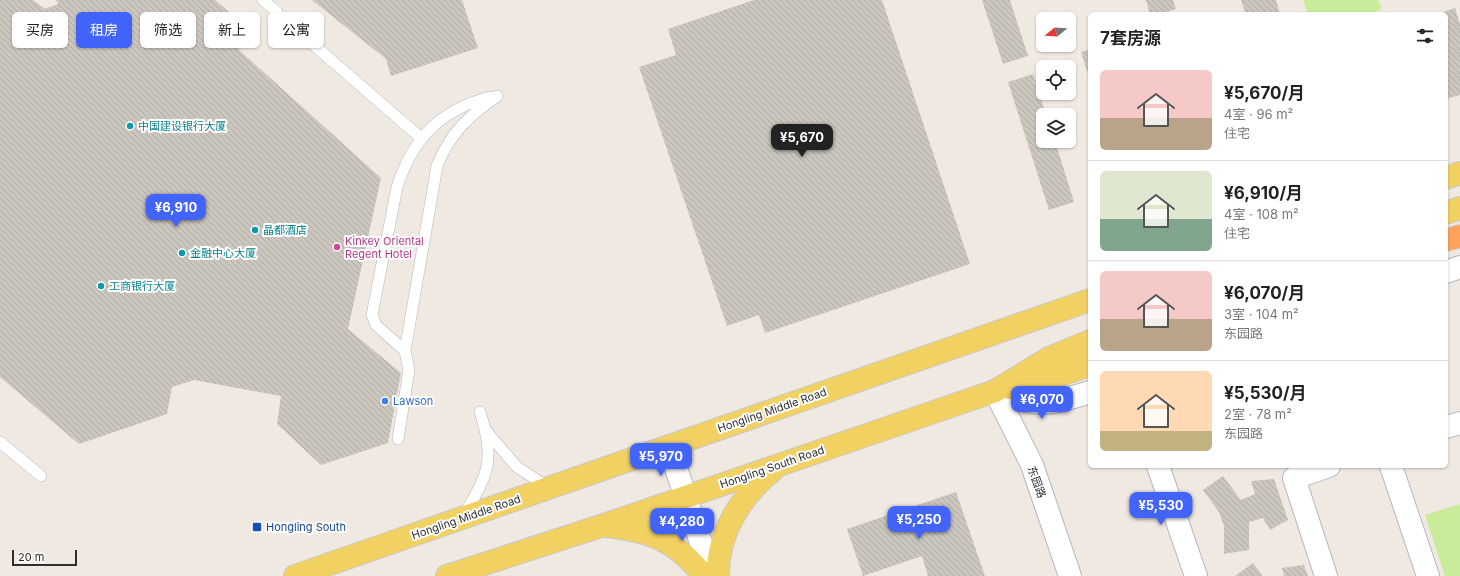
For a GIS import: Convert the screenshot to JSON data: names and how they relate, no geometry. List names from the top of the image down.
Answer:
{
  "streets": {
    "main road": ["Hongling Middle Road", "Hongling South Road"],
    "street": ["东园路"]
  },
  "crossings": [
    ["Hongling South Road", "东园路"]
  ],
  "places": {
    "other": [
      "中国建设银行大厦",
      "晶都酒店",
      "Kinkey Oriental Regent Hotel",
      "金融中心大厦",
      "工商银行大厦",
      "Lawson"
    ],
    "transit": ["Hongling South"]
  },
  "scale_bar": "20 m",
  "north": "left",
  "page": {
    "chip": [
      "买房",
      "租房",
      "筛选",
      "新上",
      "公寓"
    ],
    "heading": "7套房源",
    "list": [
      {
        "name": "¥5,670/月",
        "note": "4室 · 96 m² · 住宅"
      },
      {
        "name": "¥6,910/月",
        "note": "4室 · 108 m² · 住宅"
      },
      {
        "name": "¥6,070/月",
        "note": "3室 · 104 m² · 东园路"
      },
      {
        "name": "¥5,530/月",
        "note": "2室 · 78 m² · 东园路"
      }
    ],
    "price": [
      "¥5,670",
      "¥6,910",
      "¥6,070",
      "¥5,970",
      "¥5,530",
      "¥5,250",
      "¥4,280"
    ],
    "scale": "20 m"
  }
}
